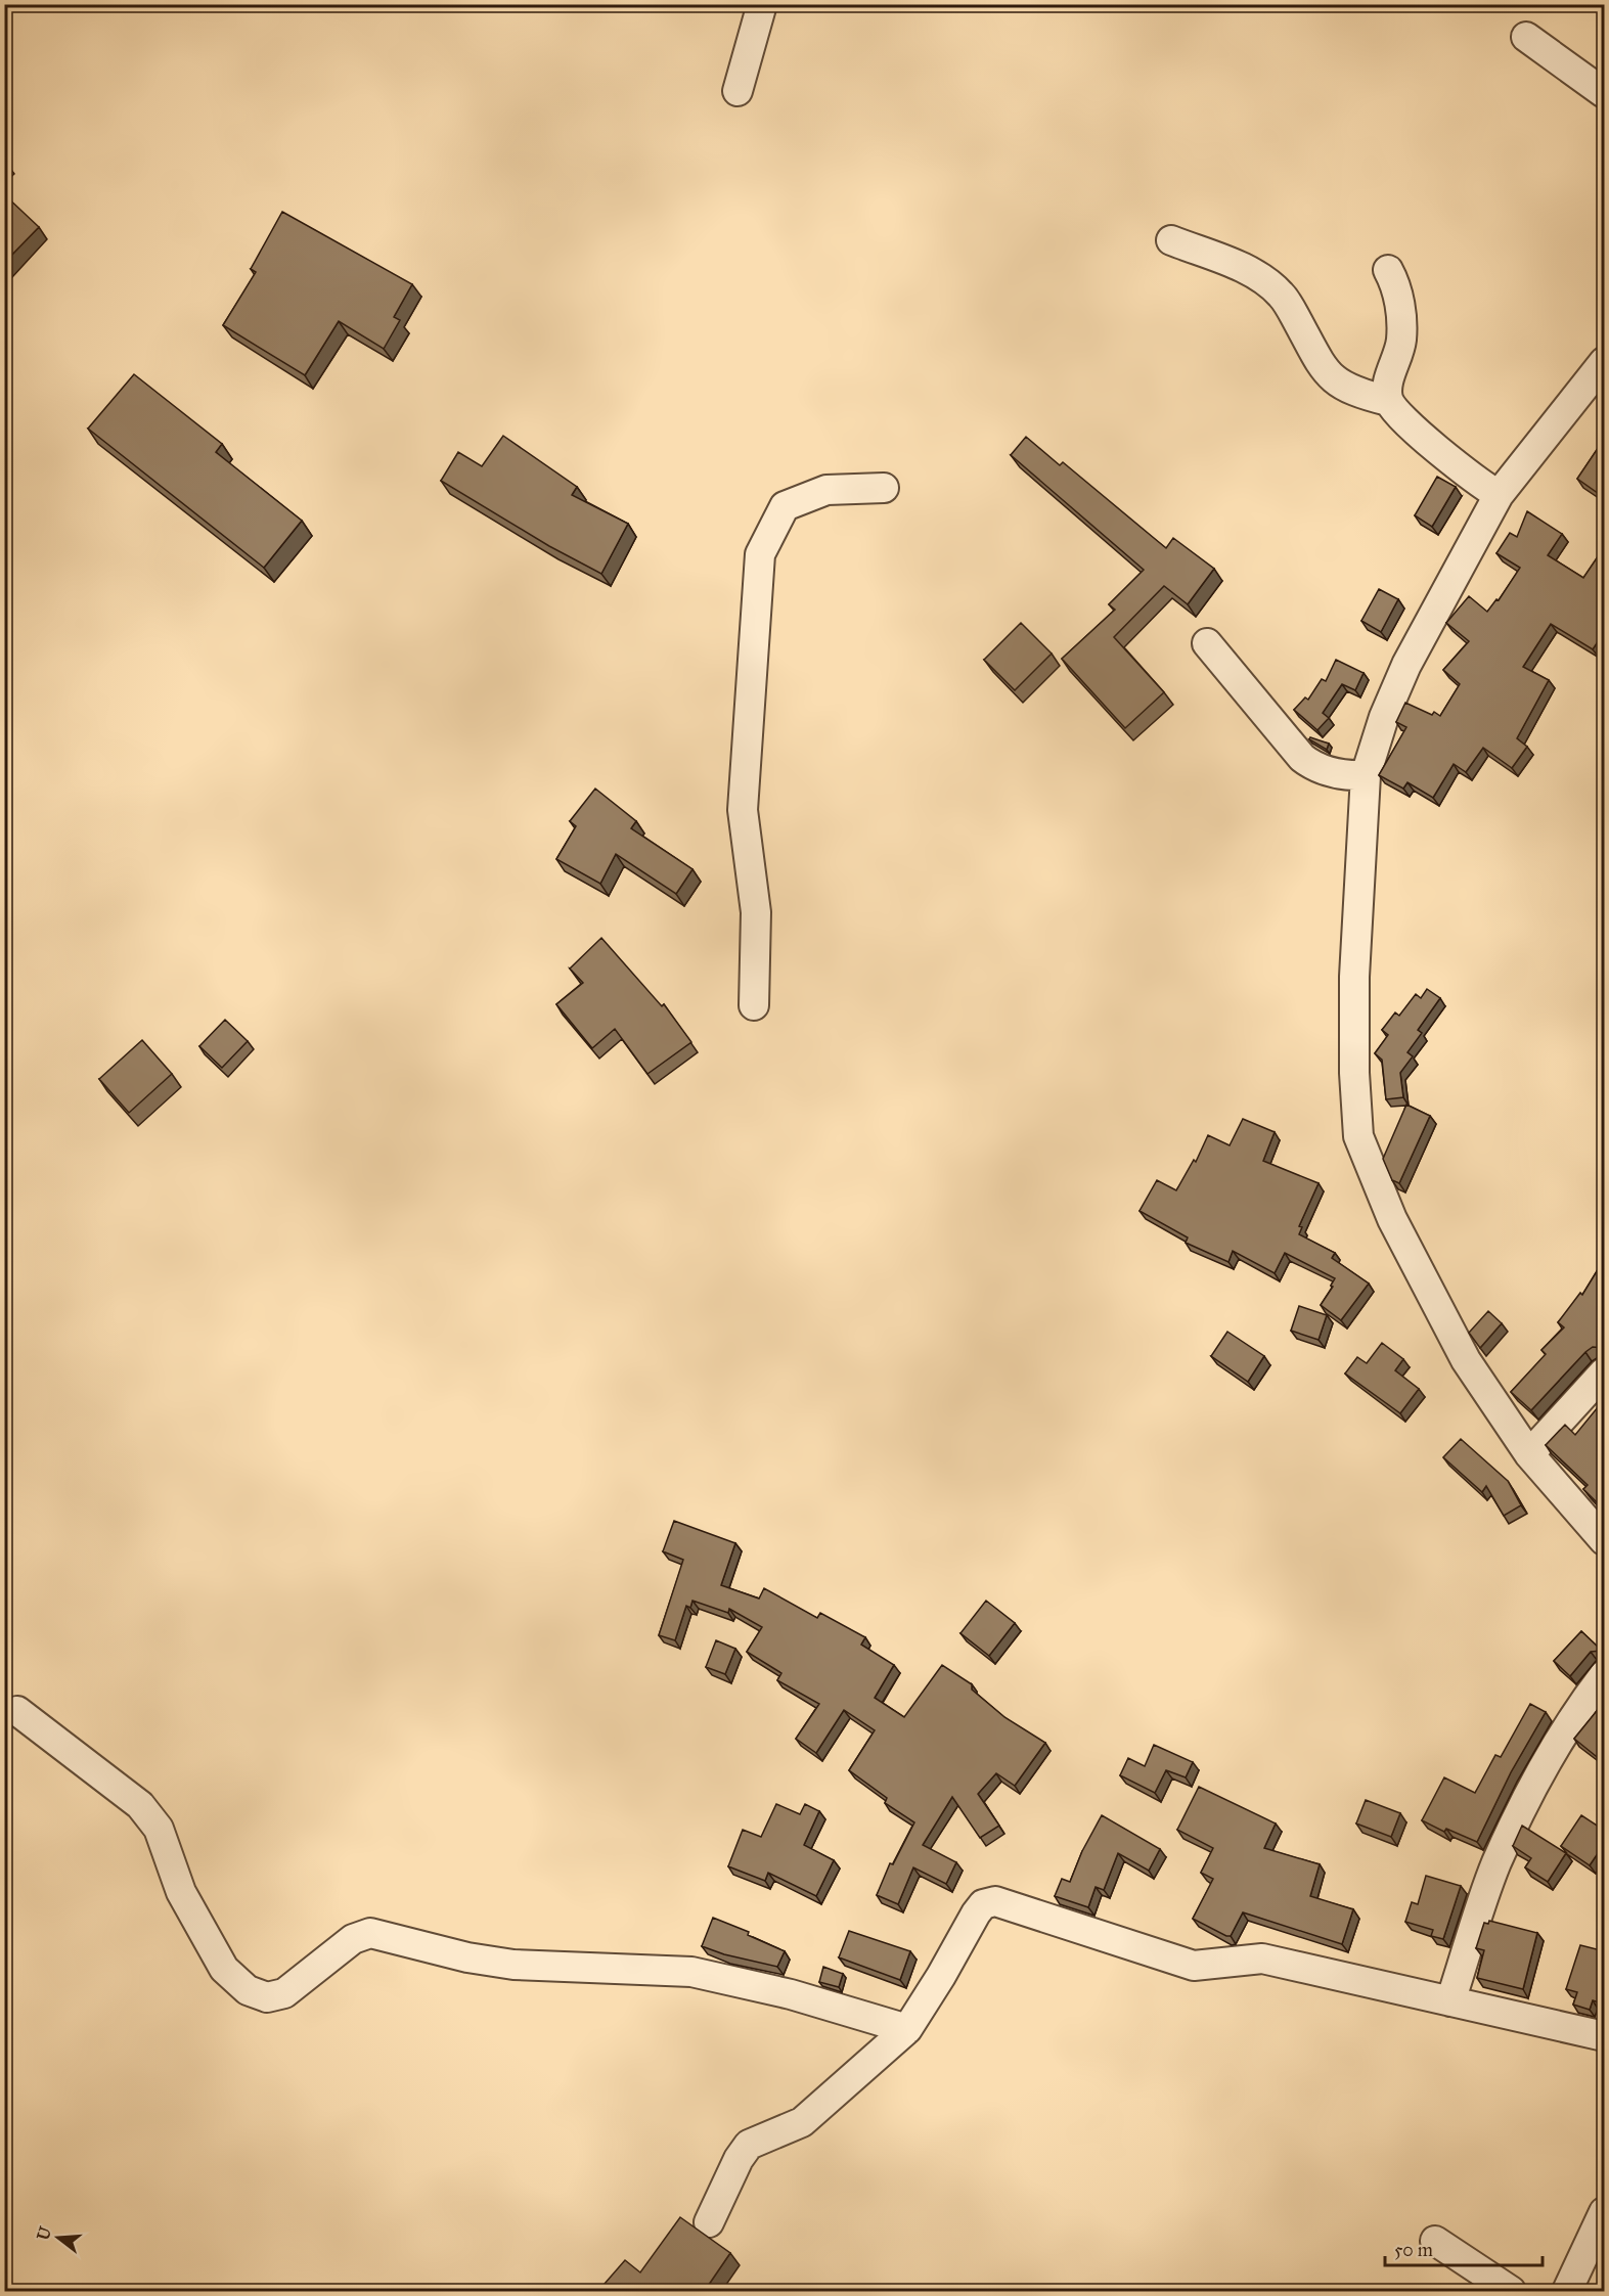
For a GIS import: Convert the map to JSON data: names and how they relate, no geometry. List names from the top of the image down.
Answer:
{
  "scale_bar": "50 m",
  "north": "left"
}
